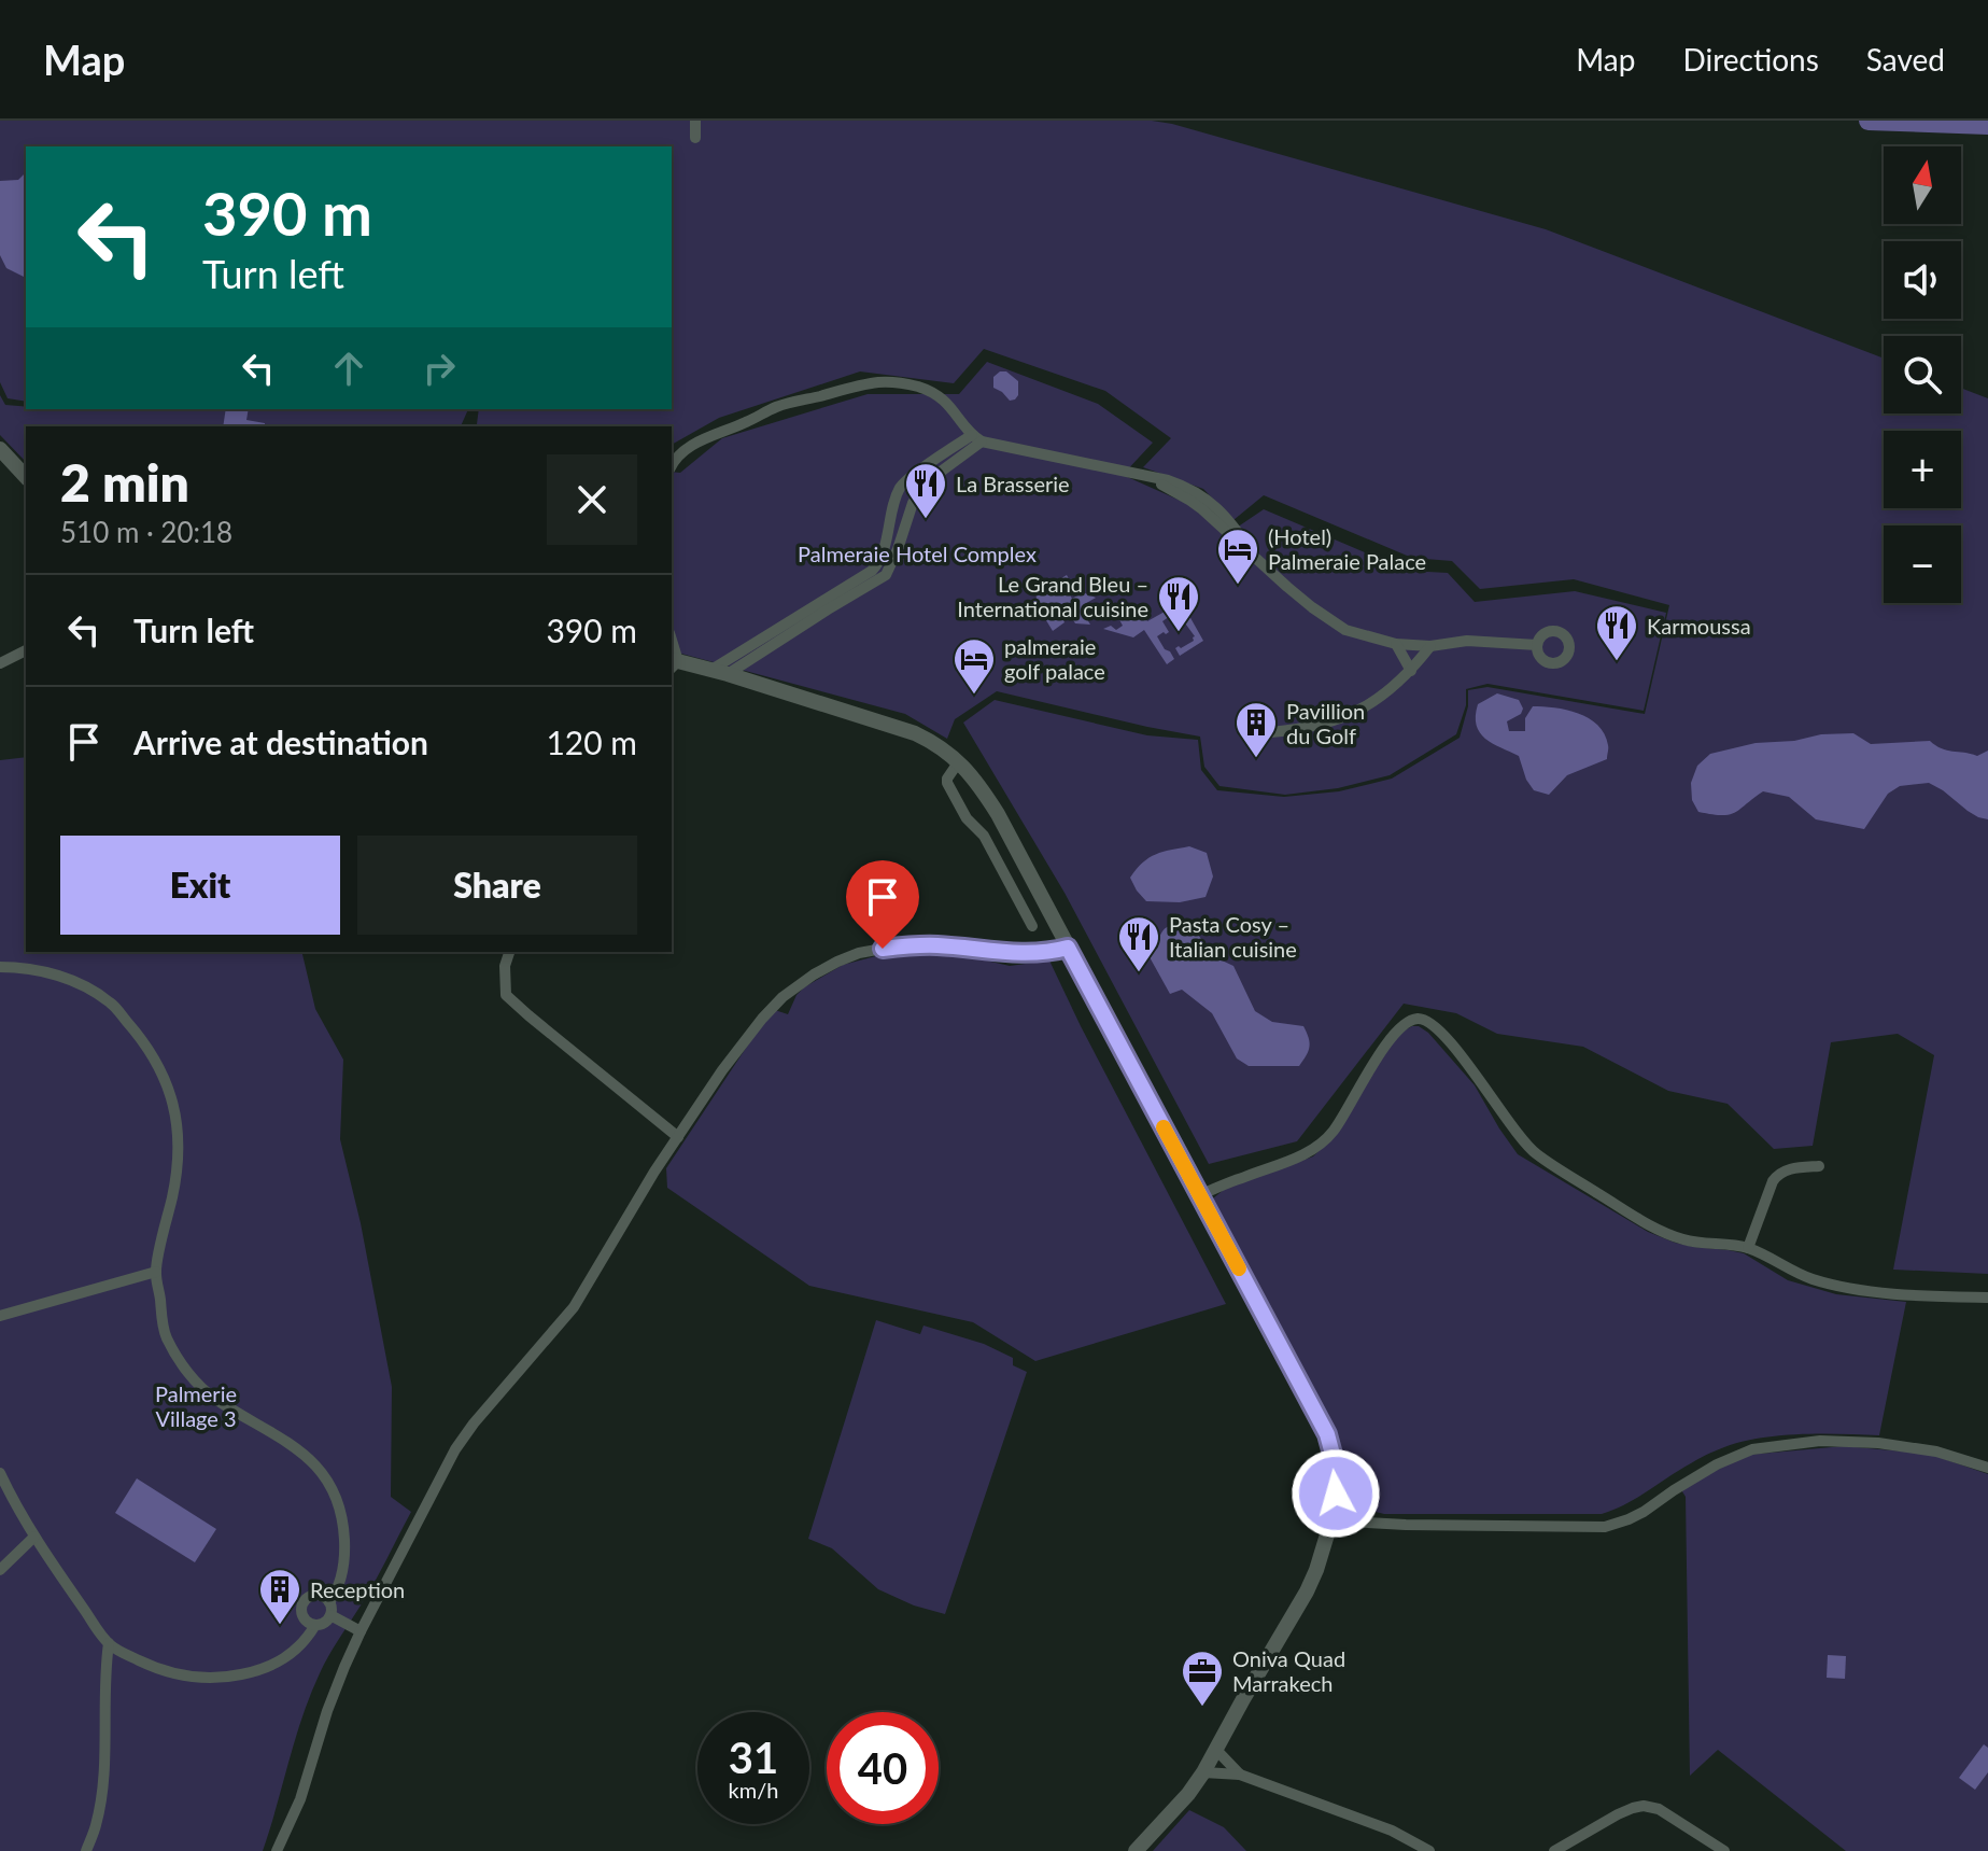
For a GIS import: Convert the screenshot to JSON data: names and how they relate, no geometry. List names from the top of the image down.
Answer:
{
  "parks": ["Palmeraie Hotel Complex", "Palmerie Village 3"],
  "places": {
    "restaurant": [
      "La Brasserie",
      "Le Grand Bleu – International cuisine",
      "Karmoussa",
      "Pasta Cosy – Italian cuisine"
    ],
    "hotel": ["(Hotel) Palmeraie Palace", "palmeraie golf palace"],
    "building": ["Pavillion du Golf", "Reception"],
    "office": ["Oniva Quad Marrakech"]
  },
  "north": "top",
  "page": {
    "header": "Map",
    "nav": ["Map", "Directions", "Saved"],
    "map_buttons": ["+", "−"],
    "turn": ["390 m", "Turn left"],
    "heading": ["2 min", "510 m · 20:18"],
    "list": [
      {
        "name": "Turn left",
        "value": "390 m"
      },
      {
        "name": "Arrive at destination",
        "value": "120 m"
      }
    ],
    "buttons": ["Exit", "Share"],
    "speed": "31 km/h",
    "limit": "40"
  }
}
